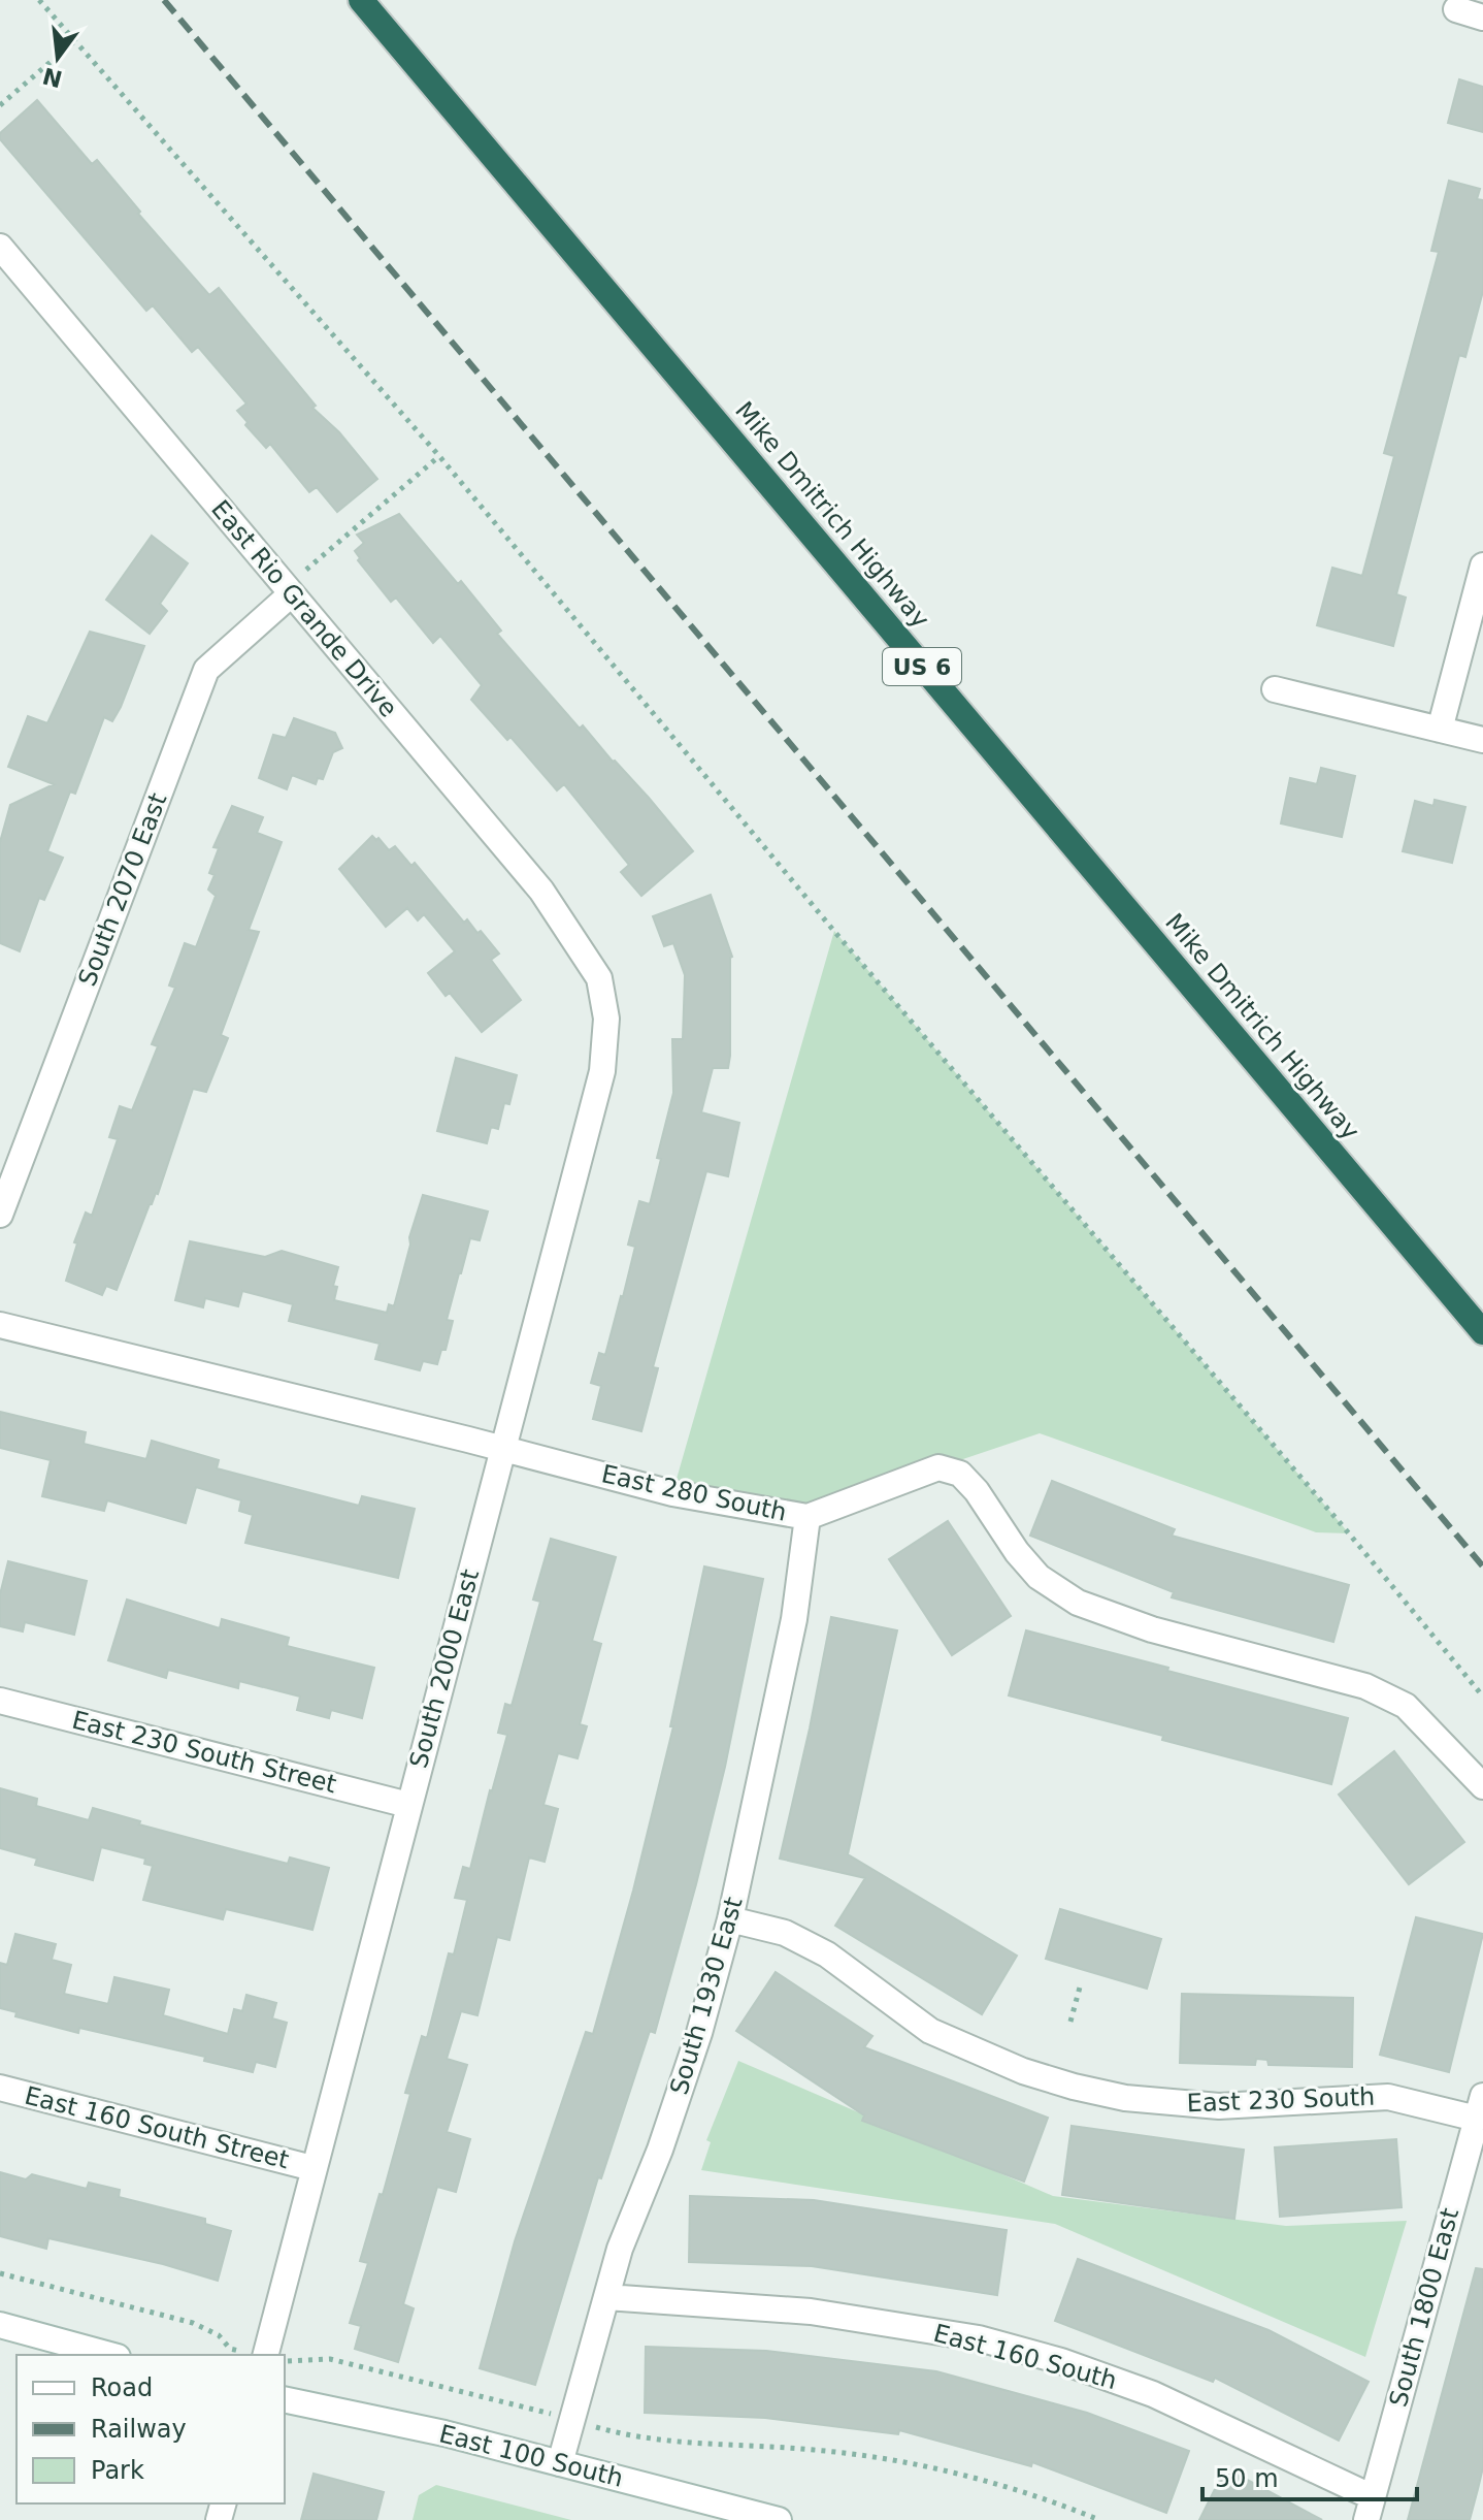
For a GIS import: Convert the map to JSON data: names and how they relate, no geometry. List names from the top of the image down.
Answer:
{
  "streets": {
    "highway": ["Mike Dmitrich Highway", "US 6"],
    "street": [
      "East Rio Grande Drive",
      "South 2070 East",
      "East 280 South",
      "South 2000 East",
      "East 230 South Street",
      "South 1930 East",
      "East 230 South",
      "East 160 South Street",
      "South 1800 East",
      "East 160 South",
      "East 100 South"
    ]
  },
  "crossings": [
    ["East Rio Grande Drive", "South 2070 East"],
    ["East Rio Grande Drive", "South 2000 East"],
    ["East 280 South", "South 2000 East"],
    ["East 280 South", "South 1930 East"],
    ["South 2000 East", "East 230 South Street"],
    ["South 2000 East", "East 160 South Street"],
    ["South 1930 East", "East 230 South"],
    ["South 1930 East", "East 160 South"],
    ["South 1930 East", "East 100 South"],
    ["East 230 South", "South 1800 East"],
    ["South 1800 East", "East 160 South"]
  ],
  "legend": ["Road", "Railway", "Park"],
  "scale_bar": "50 m",
  "north": "bottom"
}
